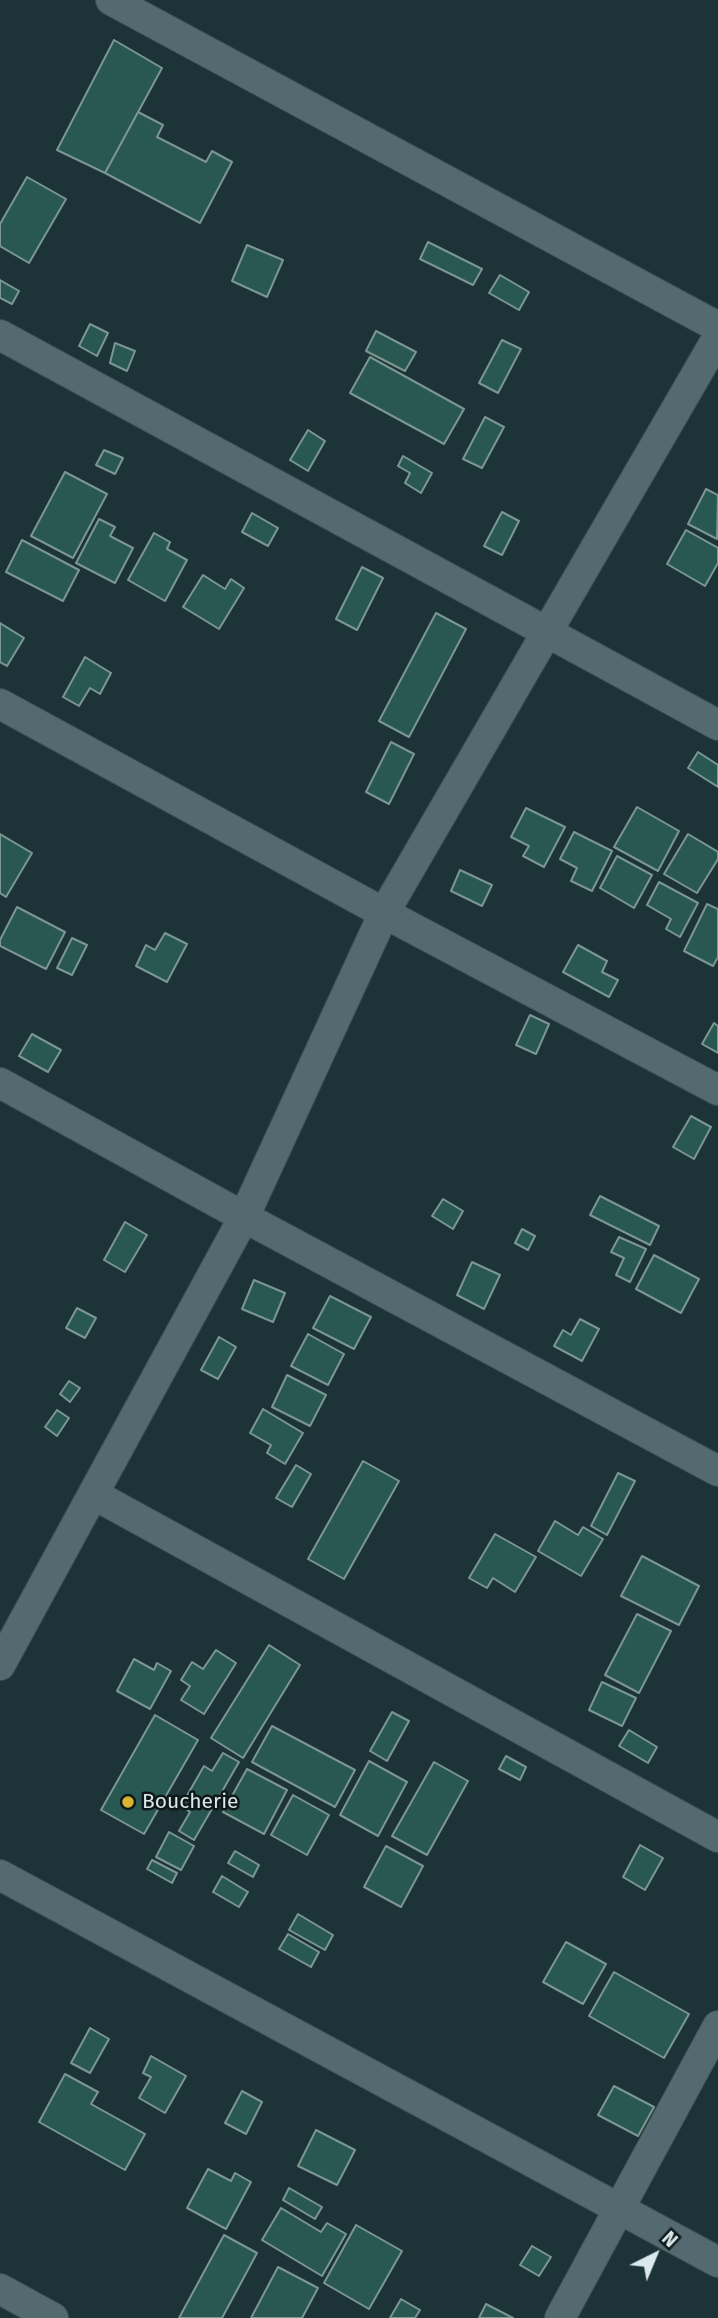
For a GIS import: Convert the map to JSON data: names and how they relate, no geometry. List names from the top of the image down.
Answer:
{
  "places": ["Boucherie"],
  "north": "top right"
}
